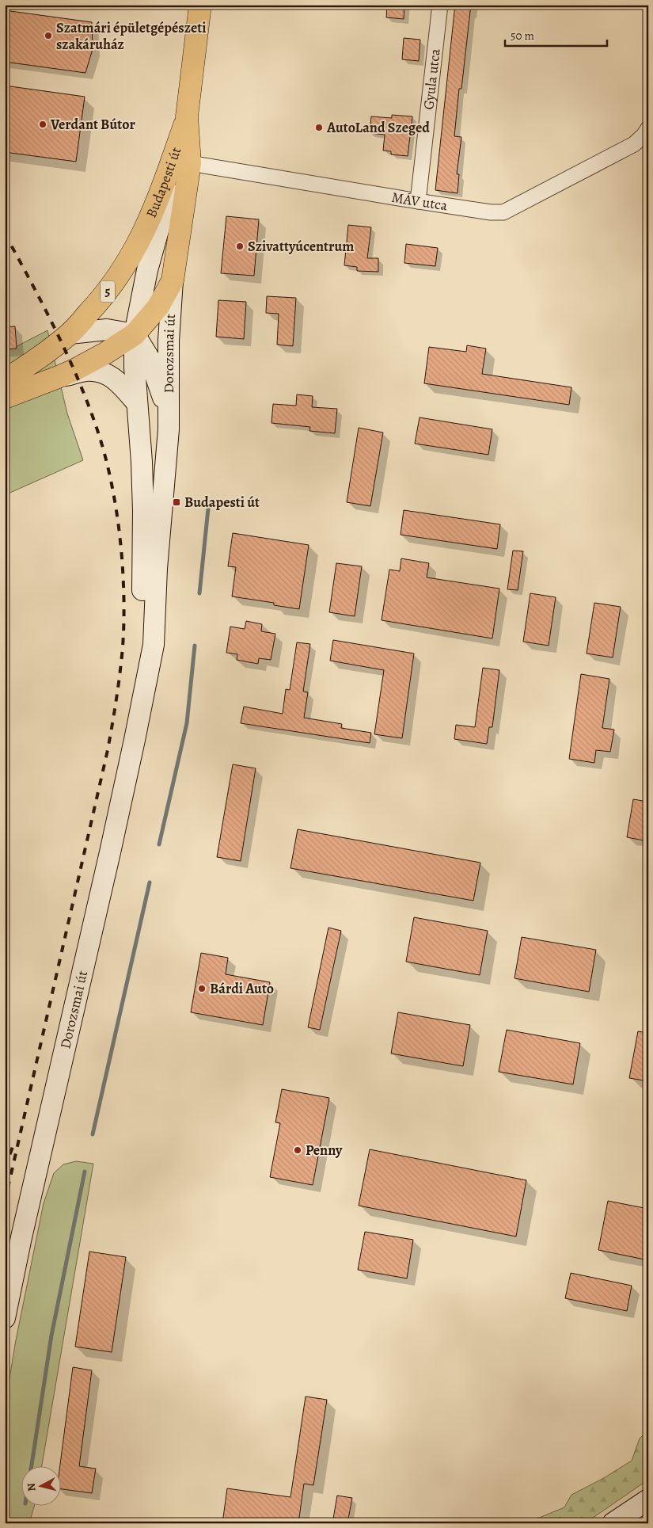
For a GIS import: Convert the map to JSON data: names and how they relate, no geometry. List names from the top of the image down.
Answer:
{
  "streets": {
    "main road": ["Budapesti út", "5", "Dorozsmai út"],
    "street": ["Gyula utca", "MÁV utca"]
  },
  "crossings": [
    ["Gyula utca", "MÁV utca"],
    ["Budapesti út", "Dorozsmai út"],
    ["MÁV utca", "Dorozsmai út"],
    ["5", "Dorozsmai út"]
  ],
  "places": {
    "other": [
      "Szatmári épületgépészeti szakáruház",
      "Verdant Bútor",
      "AutoLand Szeged",
      "Szivattyúcentrum",
      "Bárdi Auto",
      "Penny"
    ],
    "transit": ["Budapesti út"]
  },
  "scale_bar": "50 m",
  "north": "left"
}
